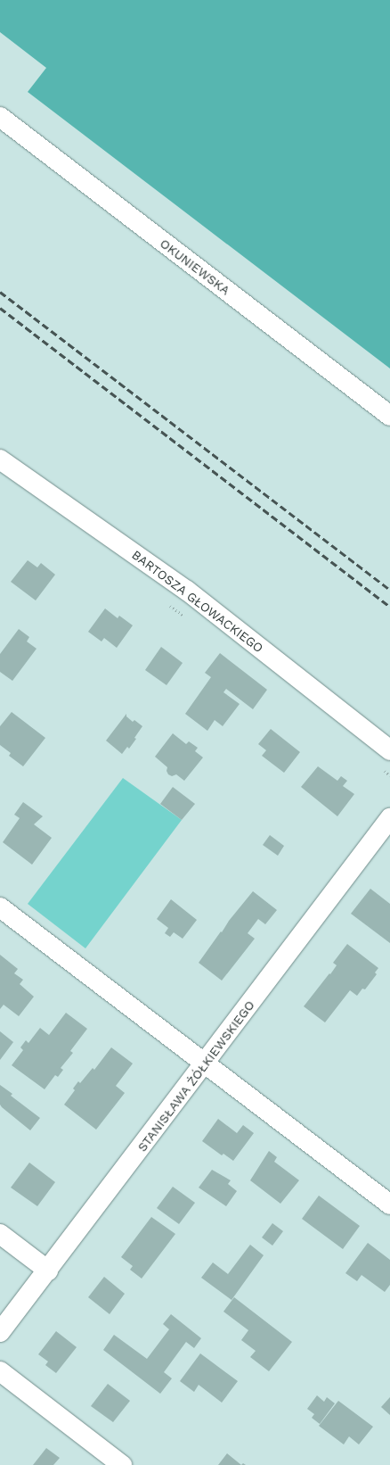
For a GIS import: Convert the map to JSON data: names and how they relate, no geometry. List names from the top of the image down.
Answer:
{
  "streets": {
    "street": ["OKUNIEWSKA", "BARTOSZA GŁOWACKIEGO", "STANISŁAWA ŻÓŁKIEWSKIEGO"]
  }
}
